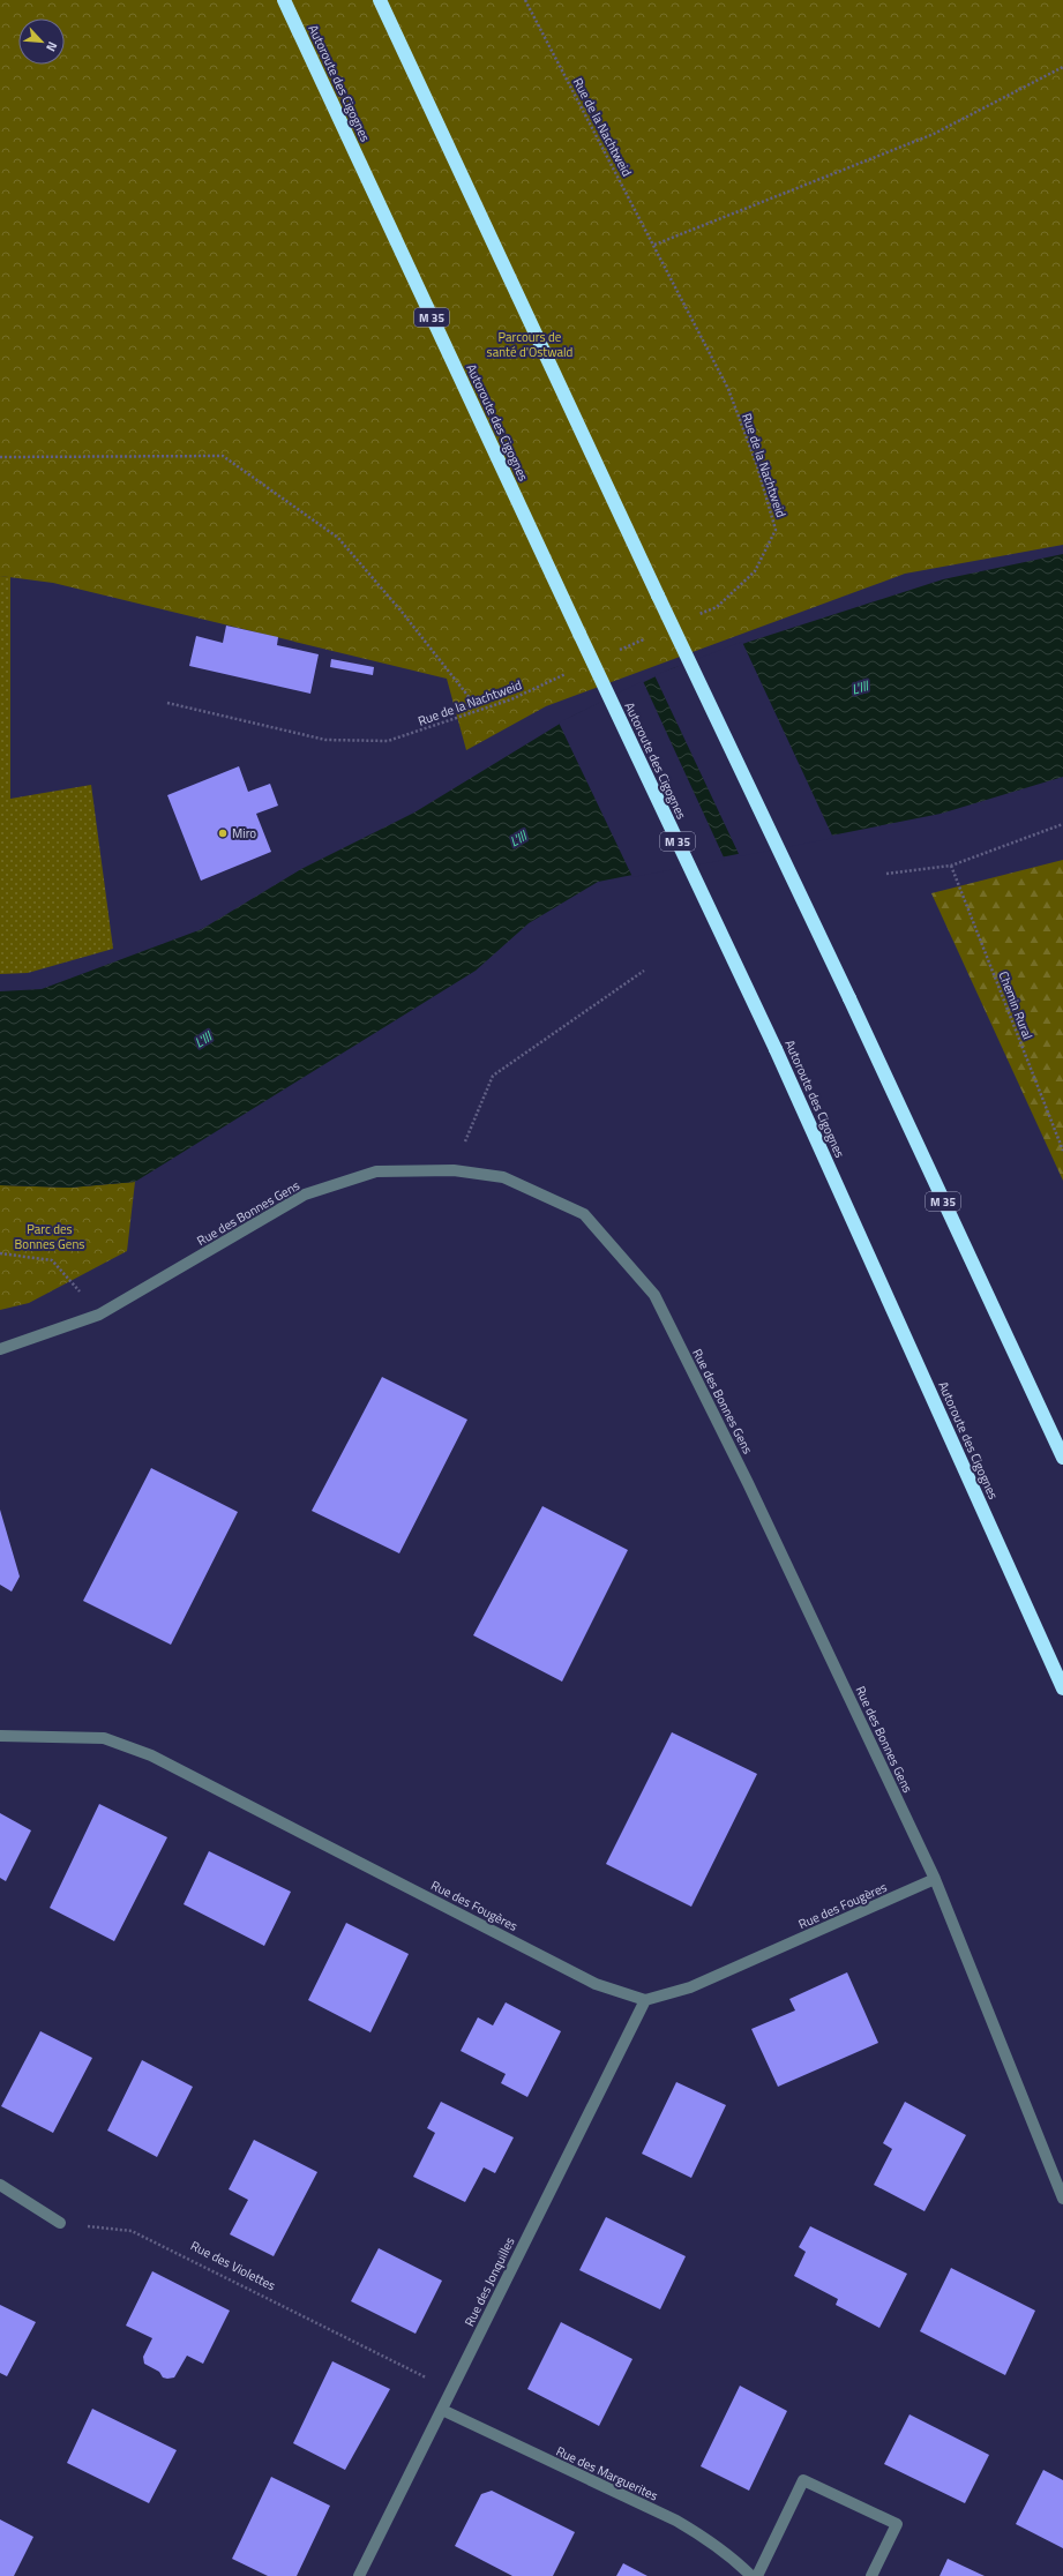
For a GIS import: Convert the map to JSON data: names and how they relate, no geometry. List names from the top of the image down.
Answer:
{
  "streets": {
    "highway": ["Autoroute des Cigognes", "M 35"],
    "street": [
      "Rue des Bonnes Gens",
      "Rue des Fougères",
      "Rue des Jonquilles",
      "Rue des Marguerites"
    ],
    "path": ["Rue de la Nachtweid", "Chemin Rural", "Rue des Violettes"]
  },
  "crossings": [
    ["Rue des Bonnes Gens", "Rue des Fougères"],
    ["Rue des Fougères", "Rue des Jonquilles"],
    ["Rue des Violettes", "Rue des Jonquilles"],
    ["Rue des Jonquilles", "Rue des Marguerites"]
  ],
  "water": ["L'Ill"],
  "parks": ["Parcours de santé d'Ostwald", "Parc des Bonnes Gens"],
  "places": ["Miro"],
  "north": "bottom right"
}
